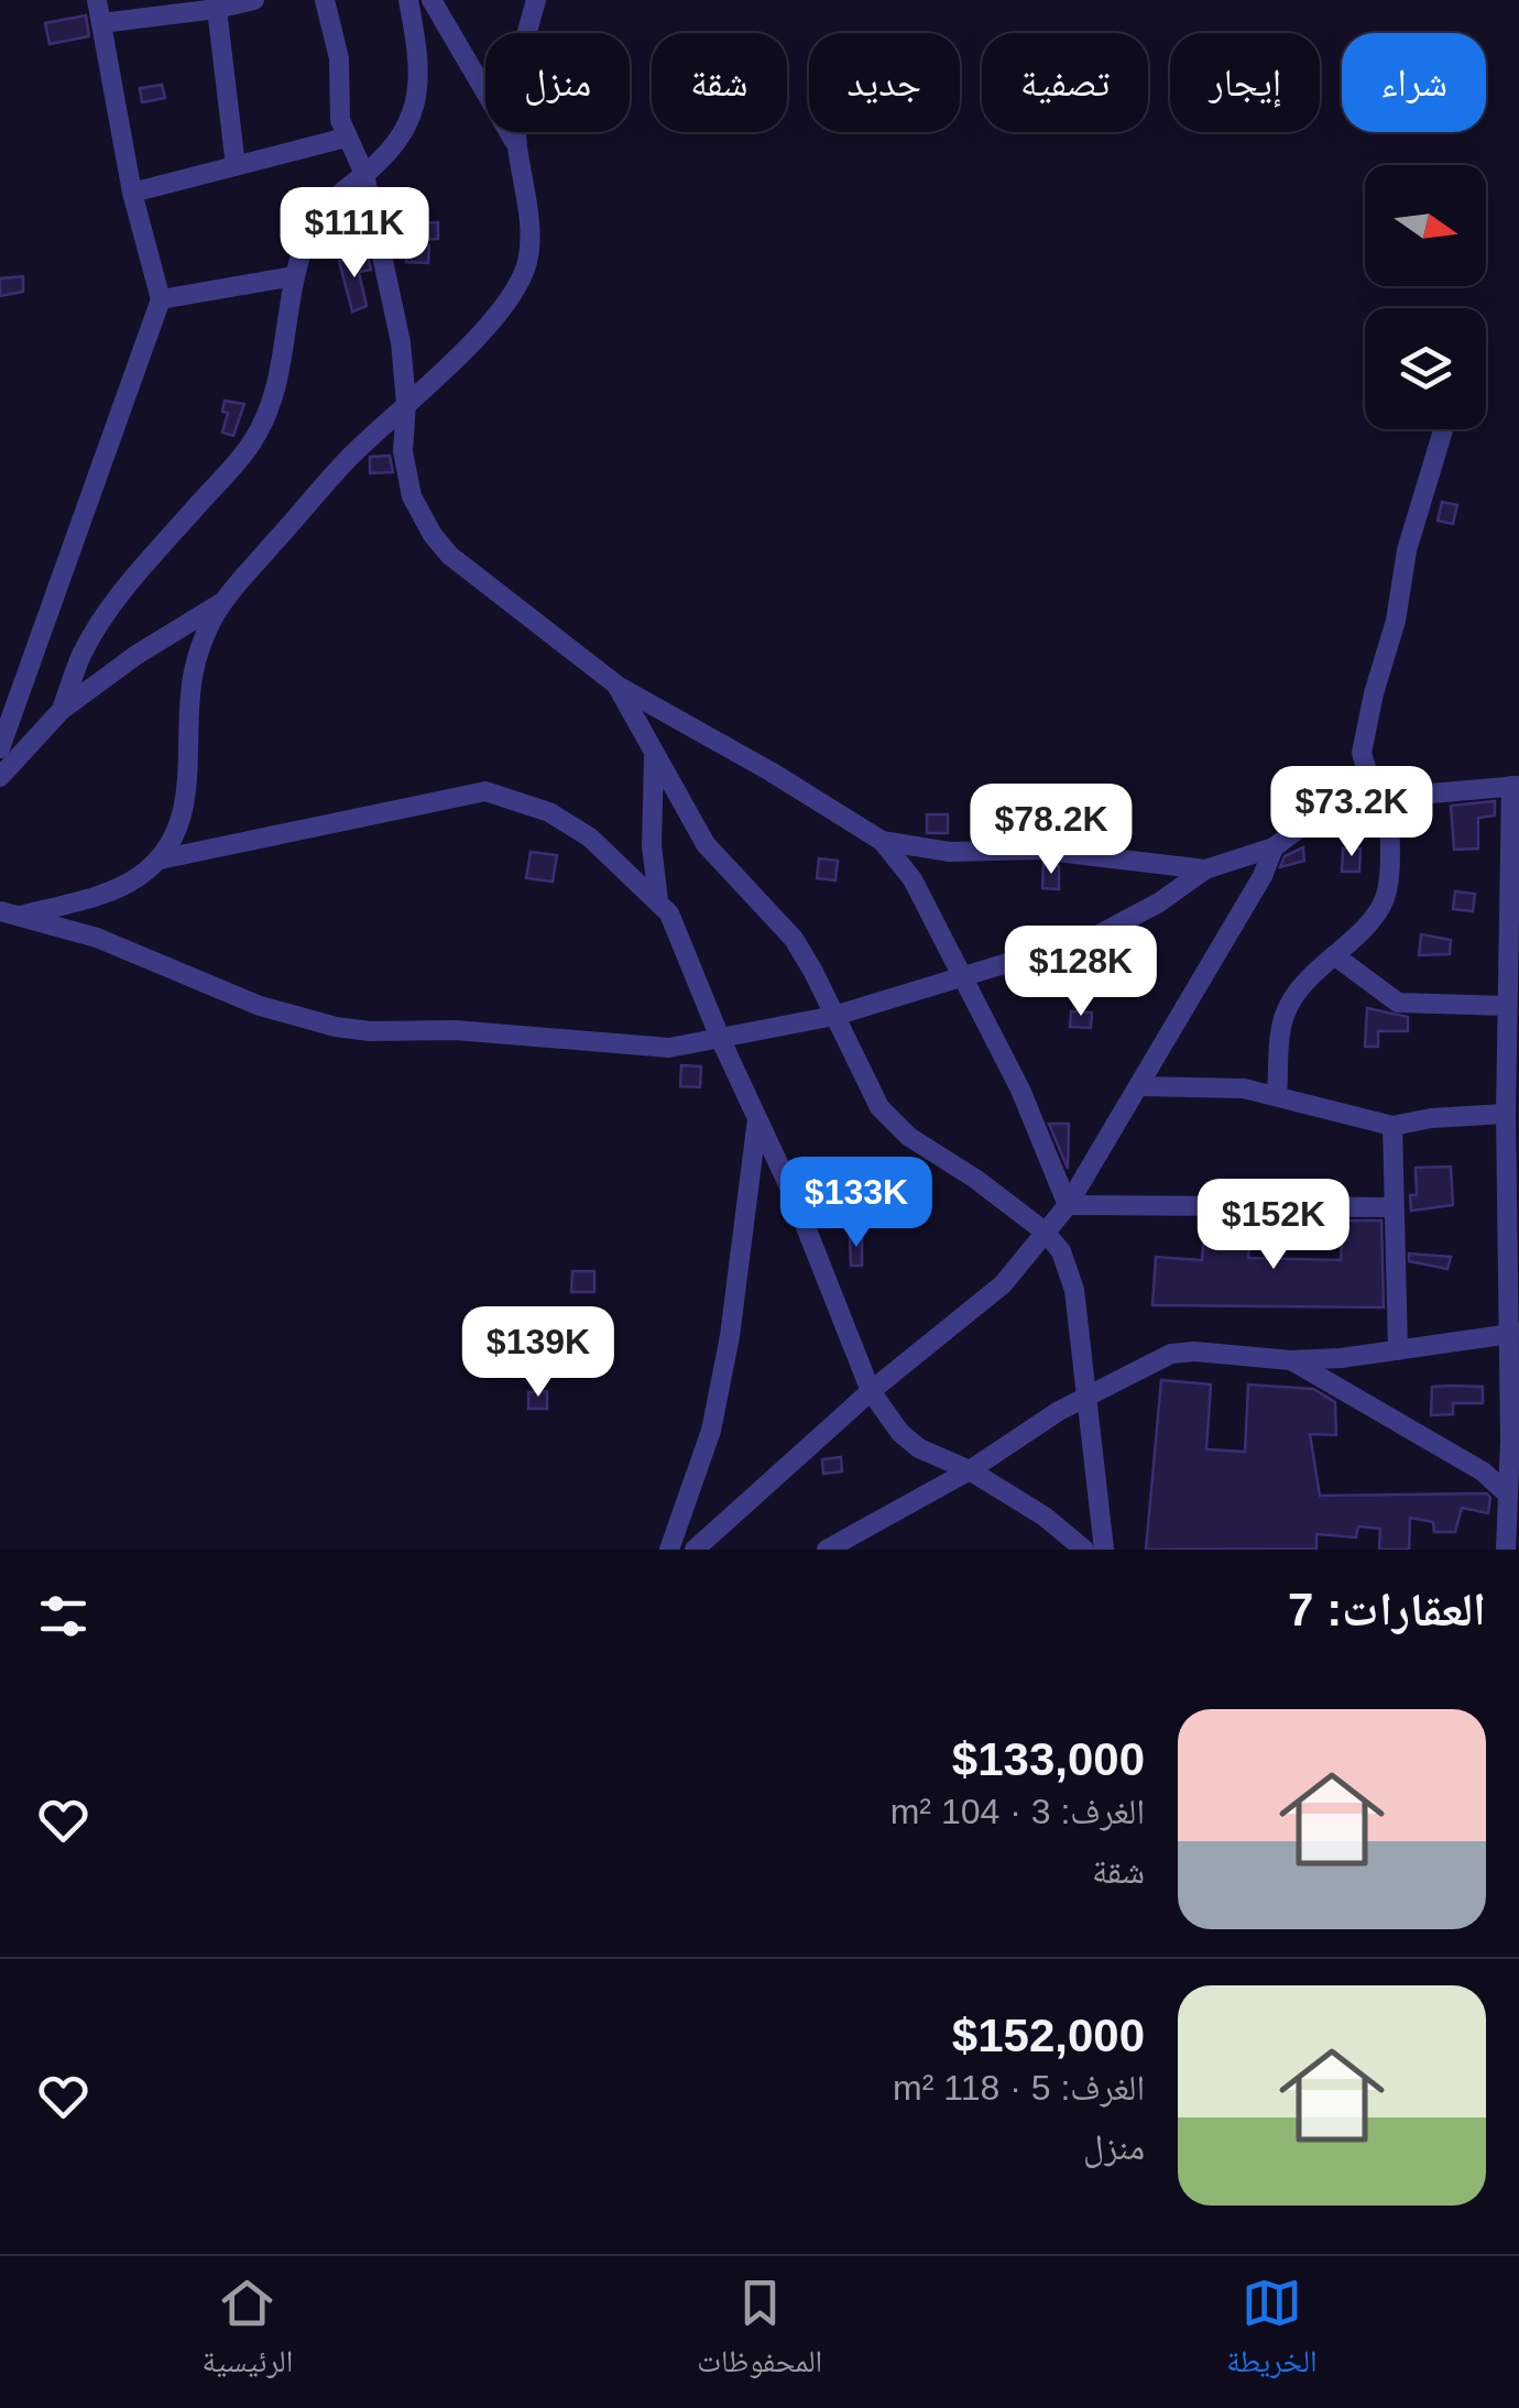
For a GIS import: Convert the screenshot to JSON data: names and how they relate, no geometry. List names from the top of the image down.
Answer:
{
  "north": "right",
  "page": {
    "chip": [
      "شراء",
      "إيجار",
      "تصفية",
      "جديد",
      "شقة",
      "منزل"
    ],
    "price": [
      "$111K",
      "$73.2K",
      "$78.2K",
      "$128K",
      "$133K",
      "$152K",
      "$139K"
    ],
    "heading": "العقارات: 7",
    "list": [
      {
        "name": "$133,000",
        "note": "الغرف: 3 · 104 m² · شقة"
      },
      {
        "name": "$152,000",
        "note": "الغرف: 5 · 118 m² · منزل"
      }
    ],
    "tabs": ["الخريطة", "المحفوظات", "الرئيسية"]
  }
}
